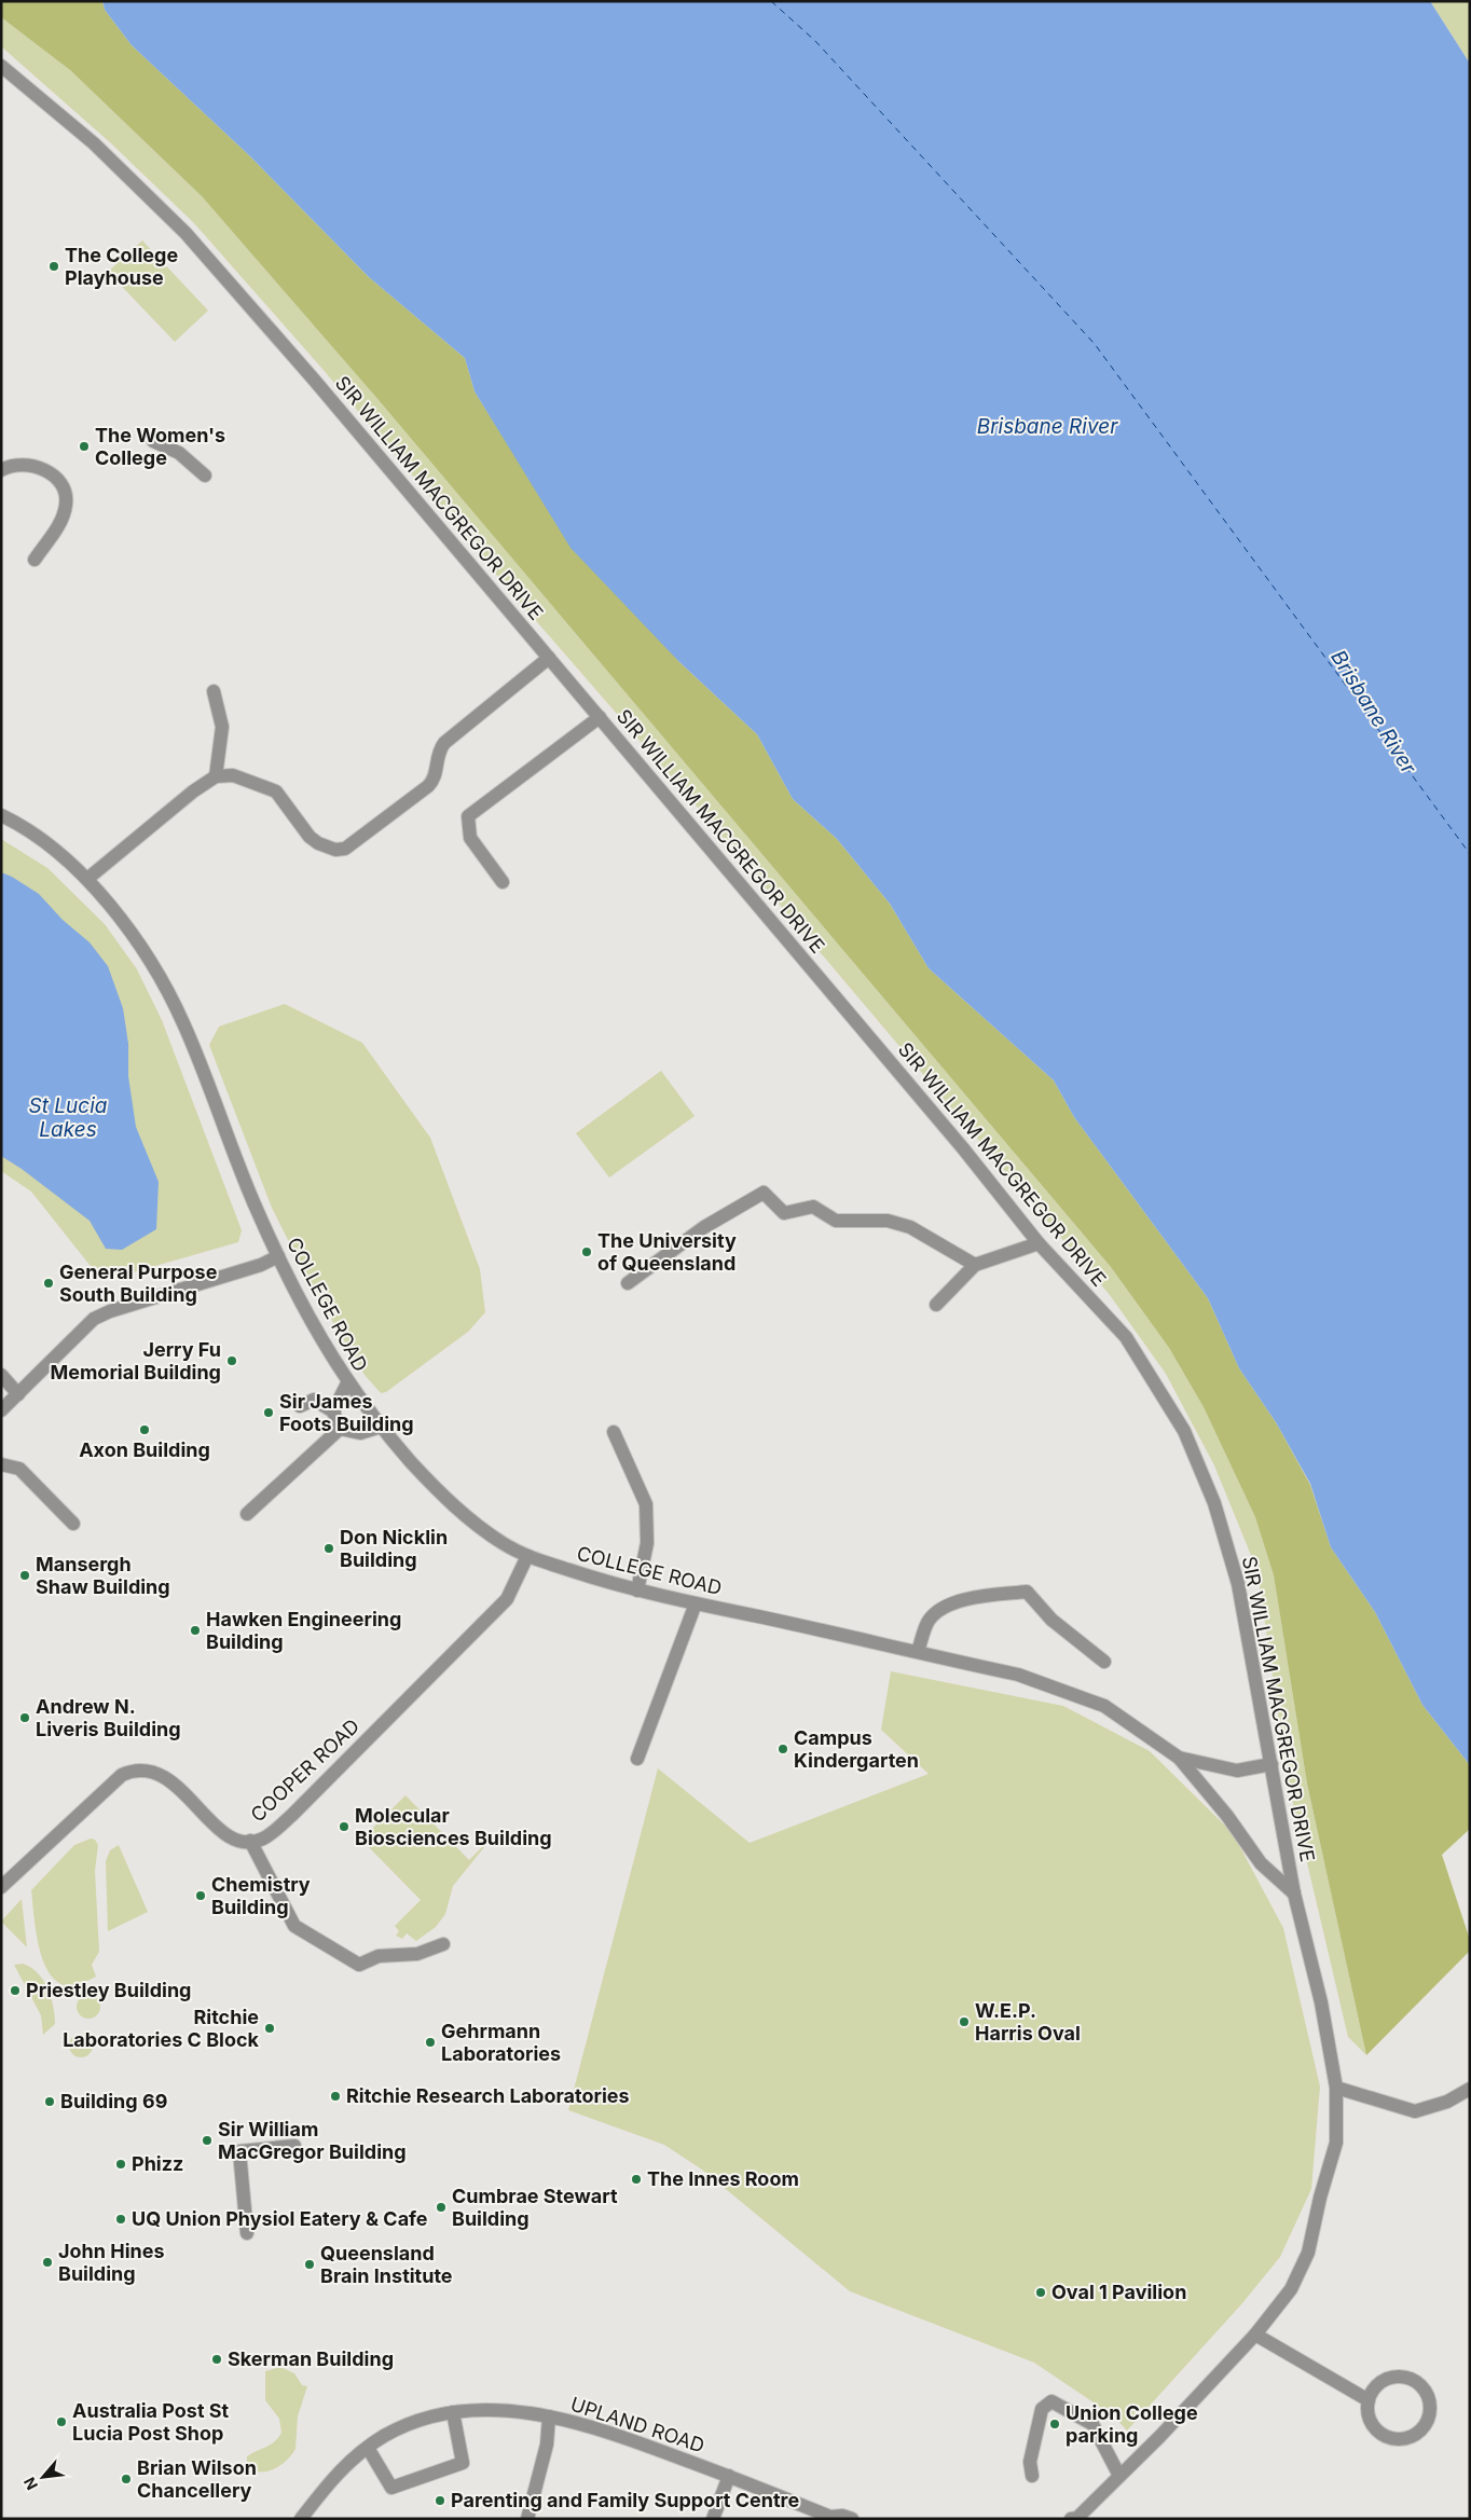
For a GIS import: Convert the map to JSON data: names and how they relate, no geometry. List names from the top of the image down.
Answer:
{
  "streets": {
    "street": [
      "SIR WILLIAM MACGREGOR DRIVE",
      "COLLEGE ROAD",
      "COOPER ROAD",
      "UPLAND ROAD"
    ]
  },
  "crossings": [
    ["SIR WILLIAM MACGREGOR DRIVE", "COLLEGE ROAD"],
    ["COLLEGE ROAD", "COOPER ROAD"]
  ],
  "water": ["Brisbane River", "St Lucia Lakes"],
  "places": [
    "The College Playhouse",
    "The Women's College",
    "The University of Queensland",
    "General Purpose South Building",
    "Jerry Fu Memorial Building",
    "Sir James Foots Building",
    "Axon Building",
    "Don Nicklin Building",
    "Mansergh Shaw Building",
    "Hawken Engineering Building",
    "Andrew N. Liveris Building",
    "Campus Kindergarten",
    "Molecular Biosciences Building",
    "Chemistry Building",
    "Priestley Building",
    "W.E.P. Harris Oval",
    "Ritchie Laboratories C Block",
    "Gehrmann Laboratories",
    "Ritchie Research Laboratories",
    "Building 69",
    "Sir William MacGregor Building",
    "Phizz",
    "The Innes Room",
    "Cumbrae Stewart Building",
    "UQ Union Physiol Eatery & Cafe",
    "John Hines Building",
    "Queensland Brain Institute",
    "Oval 1 Pavilion",
    "Skerman Building",
    "Australia Post St Lucia Post Shop",
    "Union College parking",
    "Brian Wilson Chancellery",
    "Parenting and Family Support Centre"
  ],
  "north": "bottom left"
}
